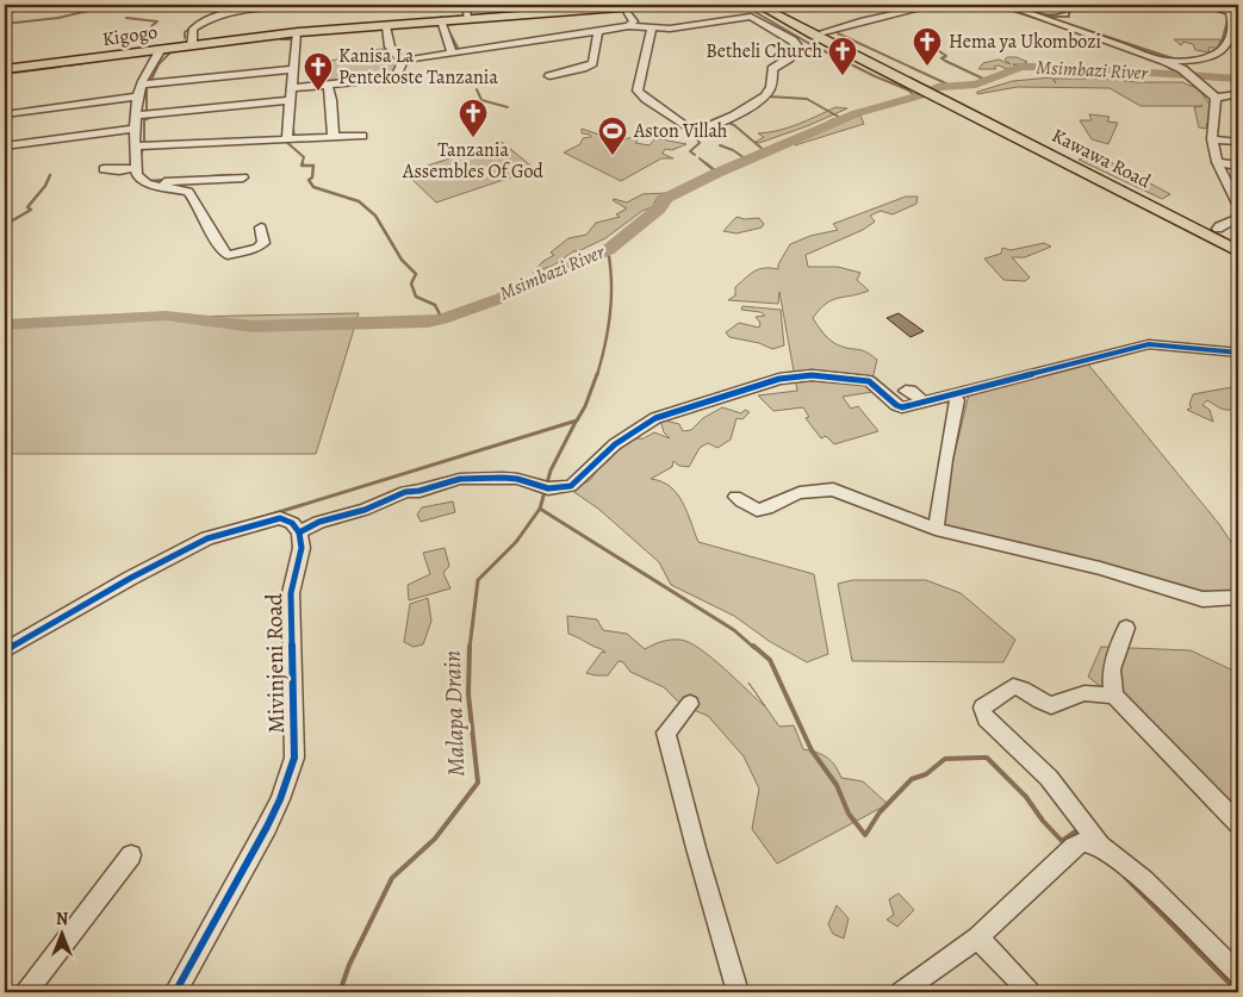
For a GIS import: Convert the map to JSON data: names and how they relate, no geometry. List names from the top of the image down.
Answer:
{
  "streets": {
    "main road": ["Kigogo", "Kawawa Road"],
    "street": ["Mivinjeni Road"]
  },
  "water": ["Msimbazi River", "Malapa Drain"],
  "places": {
    "church": [
      "Hema ya Ukombozi",
      "Betheli Church",
      "Kanisa La Pentekoste Tanzania",
      "Tanzania Assembles Of God"
    ],
    "sports": ["Aston Villah"]
  },
  "north": "top"
}
